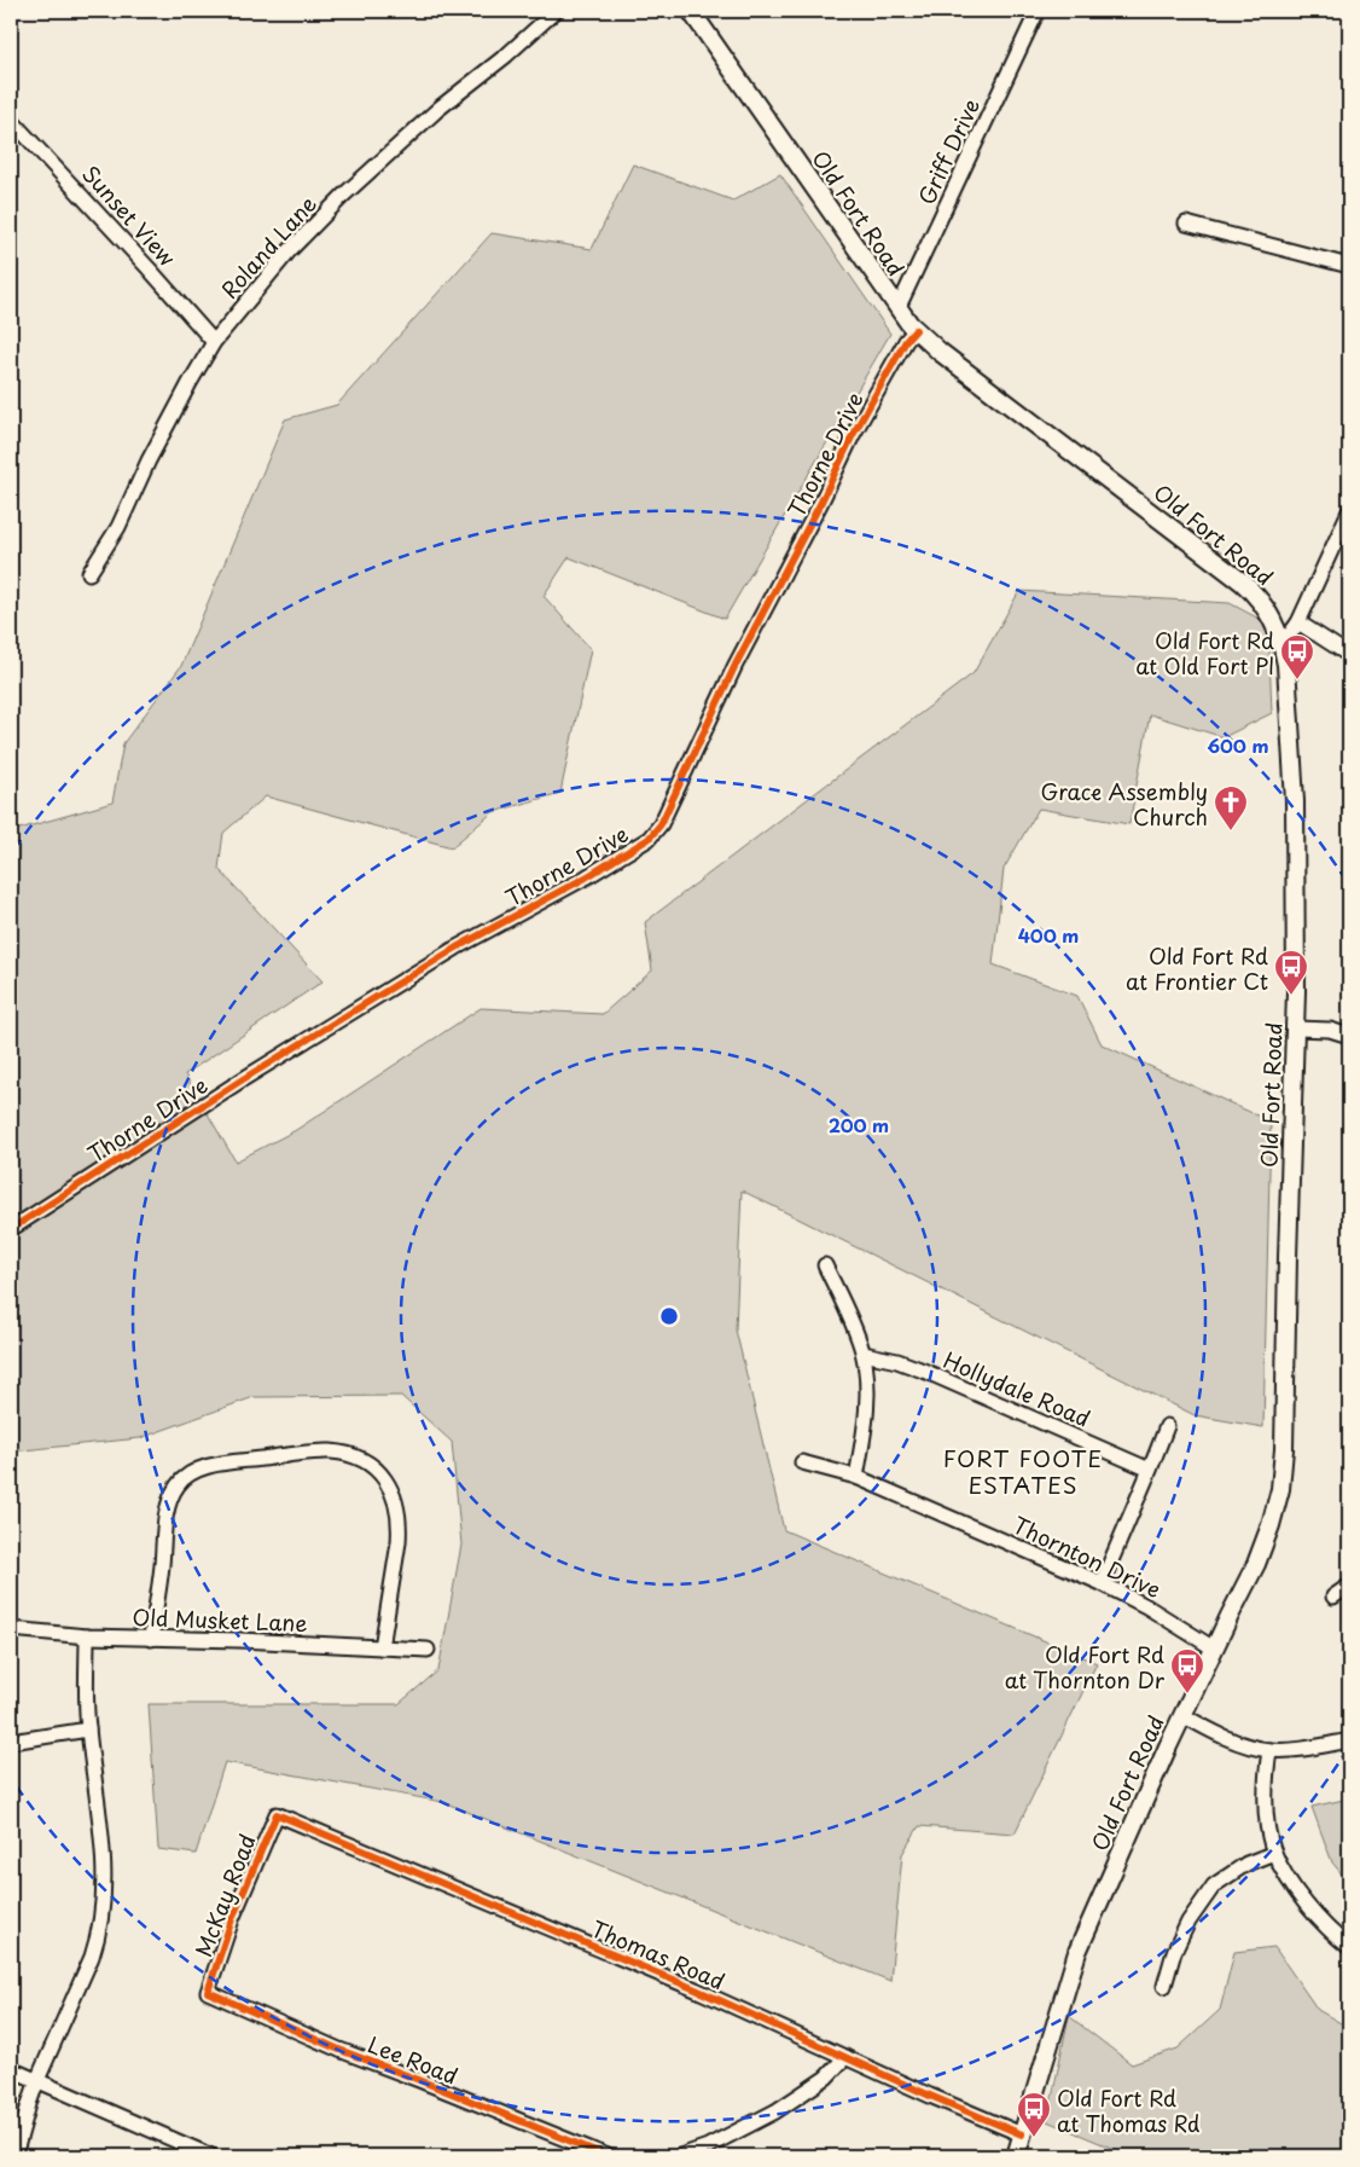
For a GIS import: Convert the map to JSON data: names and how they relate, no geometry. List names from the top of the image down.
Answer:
{
  "streets": {
    "main road": ["Old Fort Road"],
    "street": [
      "Griff Drive",
      "Sunset View",
      "Roland Lane",
      "Thorne Drive",
      "Hollydale Road",
      "Thornton Drive",
      "Old Musket Lane",
      "McKay Road",
      "Thomas Road",
      "Lee Road"
    ]
  },
  "crossings": [
    ["Griff Drive", "Old Fort Road"],
    ["Old Fort Road", "Thorne Drive"],
    ["Old Fort Road", "Thornton Drive"],
    ["Old Fort Road", "Thomas Road"],
    ["Sunset View", "Roland Lane"],
    ["McKay Road", "Thomas Road"],
    ["McKay Road", "Lee Road"]
  ],
  "districts": ["FORT FOOTE ESTATES"],
  "places": {
    "bus stop": [
      "Old Fort Rd at Old Fort Pl",
      "Old Fort Rd at Frontier Ct",
      "Old Fort Rd at Thornton Dr",
      "Old Fort Rd at Thomas Rd"
    ],
    "church": ["Grace Assembly Church"]
  },
  "rings": ["600 m", "400 m", "200 m"]
}
